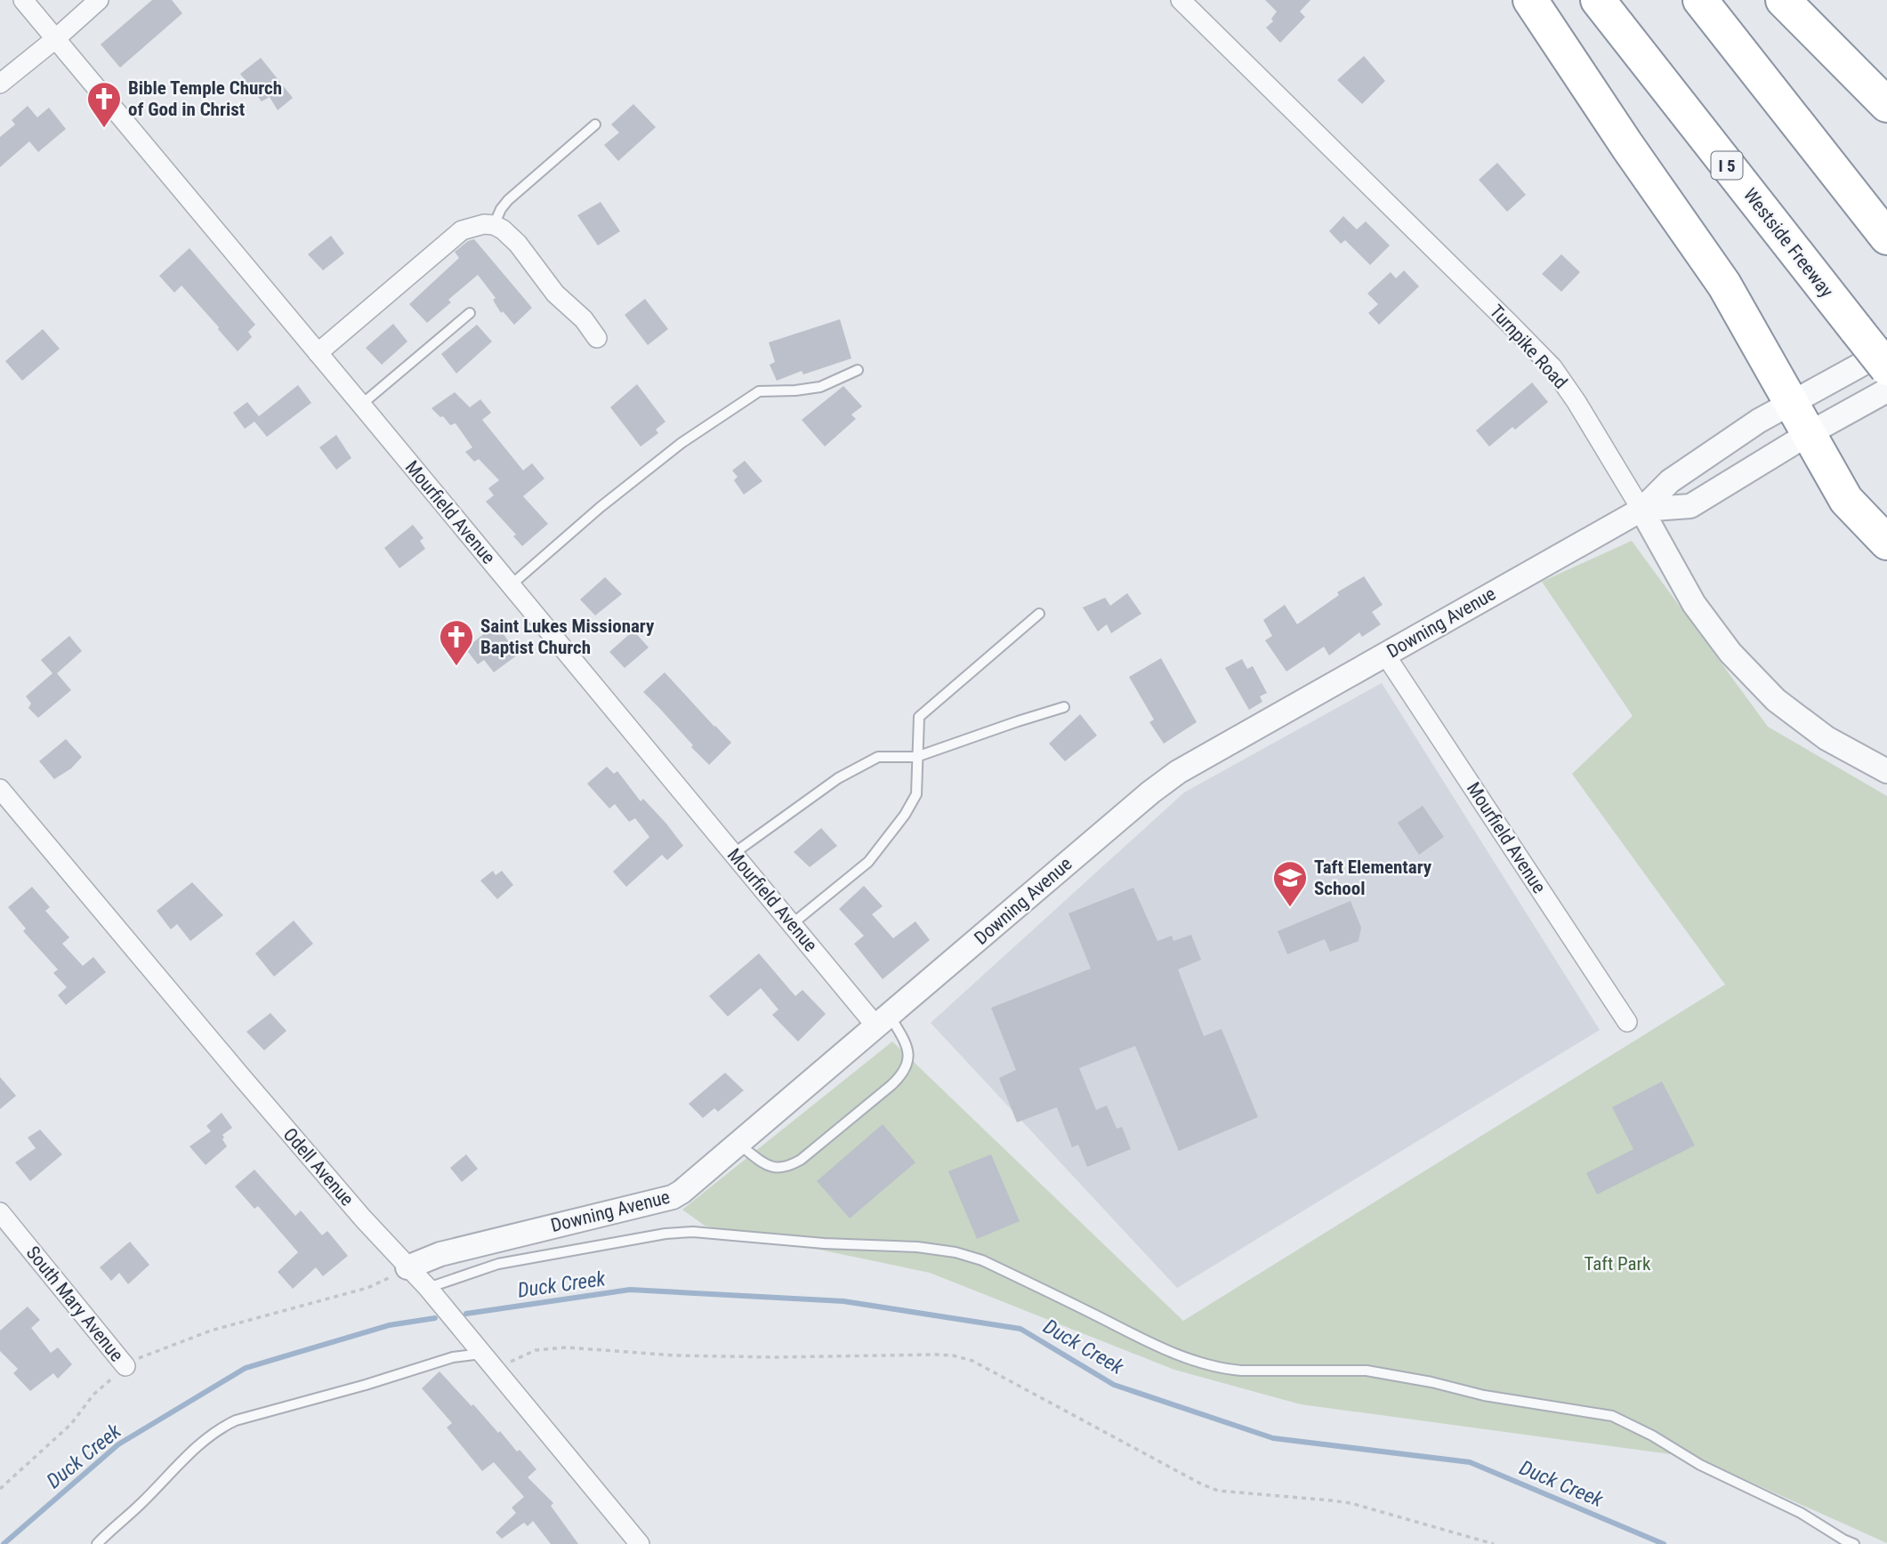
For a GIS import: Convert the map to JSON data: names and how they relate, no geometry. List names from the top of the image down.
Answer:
{
  "streets": {
    "highway": ["I 5", "Westside Freeway"],
    "street": [
      "Turnpike Road",
      "Mourfield Avenue",
      "Downing Avenue",
      "Odell Avenue",
      "South Mary Avenue"
    ]
  },
  "crossings": [
    ["Turnpike Road", "Downing Avenue"],
    ["Mourfield Avenue", "Downing Avenue"],
    ["Downing Avenue", "Odell Avenue"]
  ],
  "water": ["Duck Creek"],
  "parks": ["Taft Park"],
  "places": {
    "church": ["Bible Temple Church of God in Christ", "Saint Lukes Missionary Baptist Church"],
    "school or university": ["Taft Elementary School"]
  }
}
